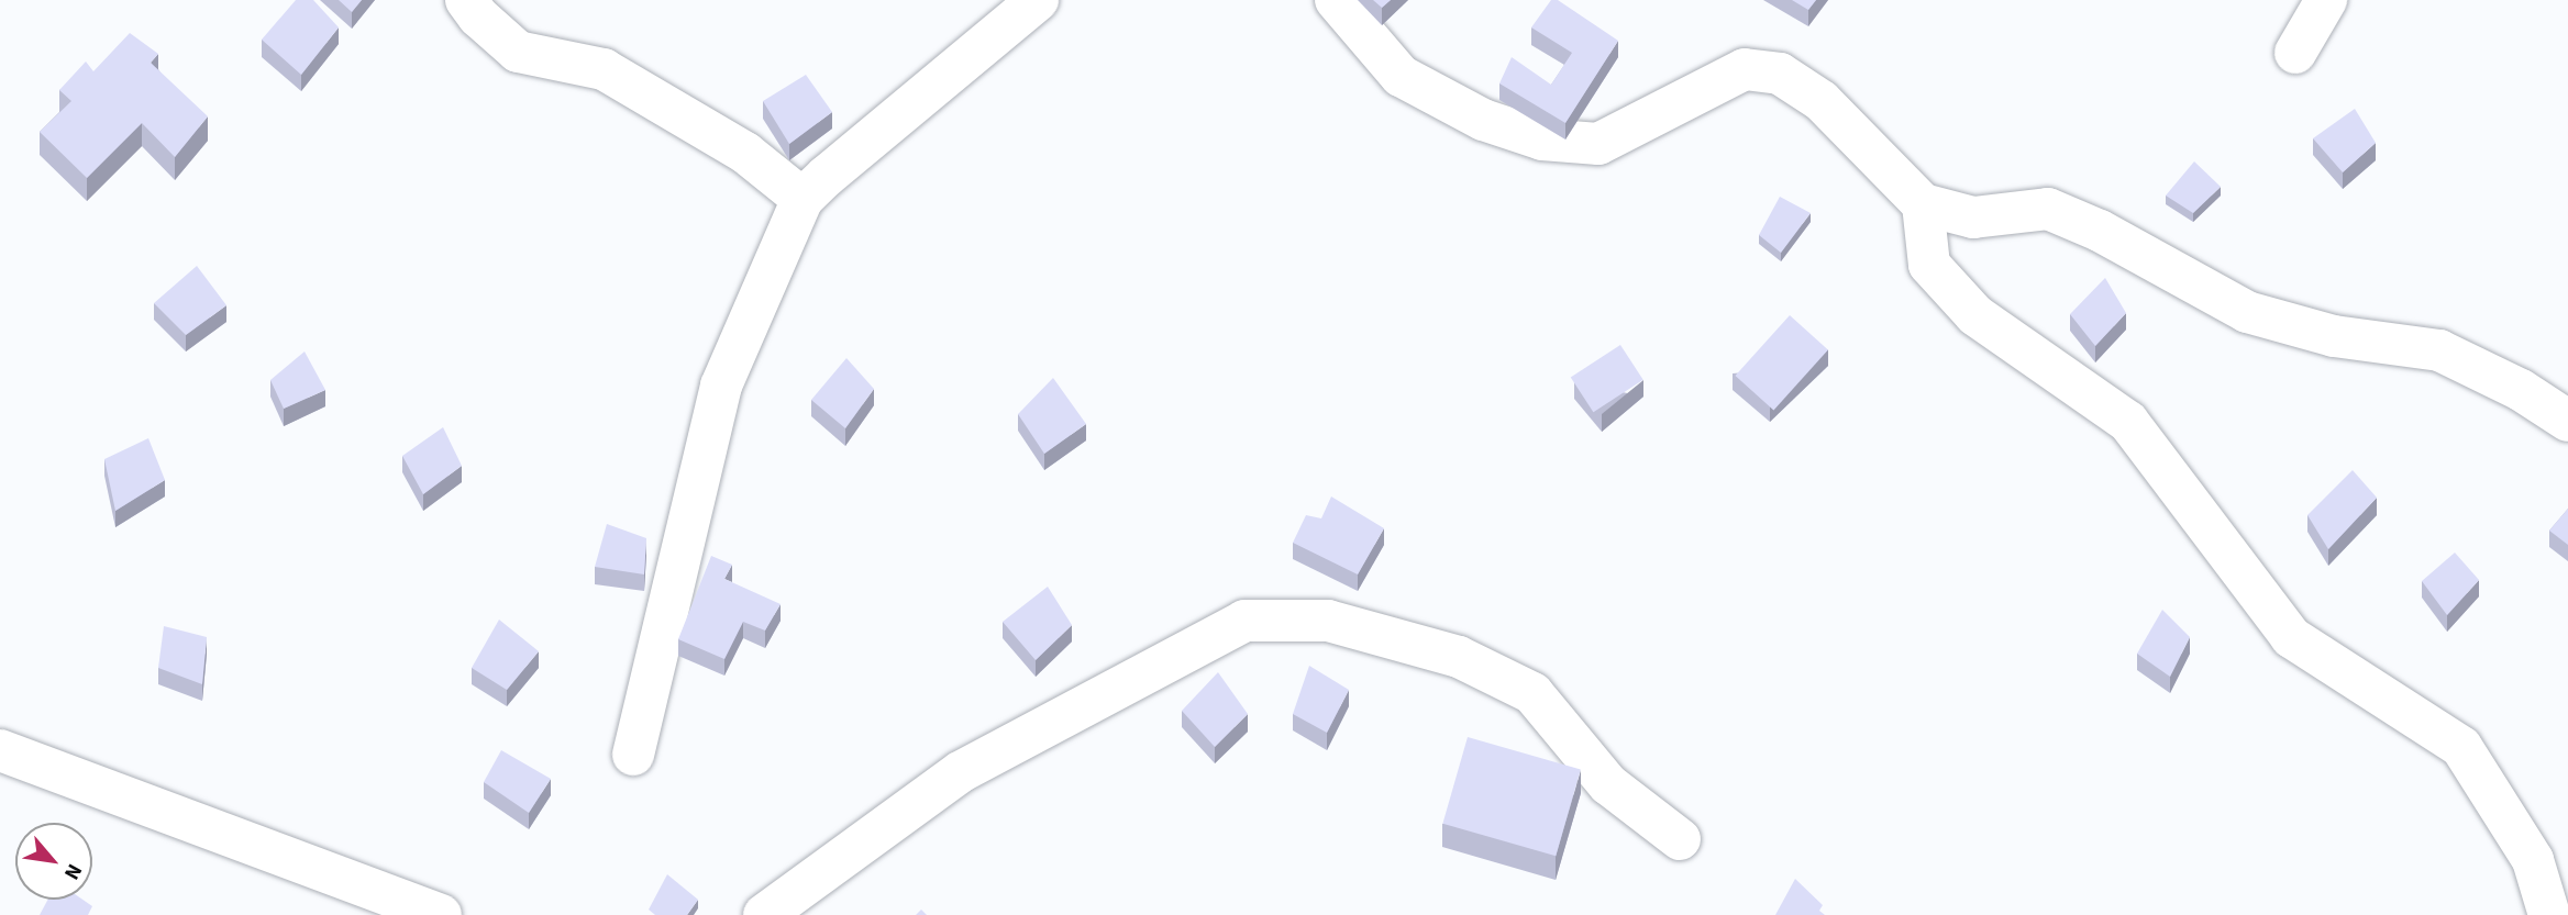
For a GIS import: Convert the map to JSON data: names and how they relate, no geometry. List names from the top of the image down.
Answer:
{
  "north": "bottom right"
}
